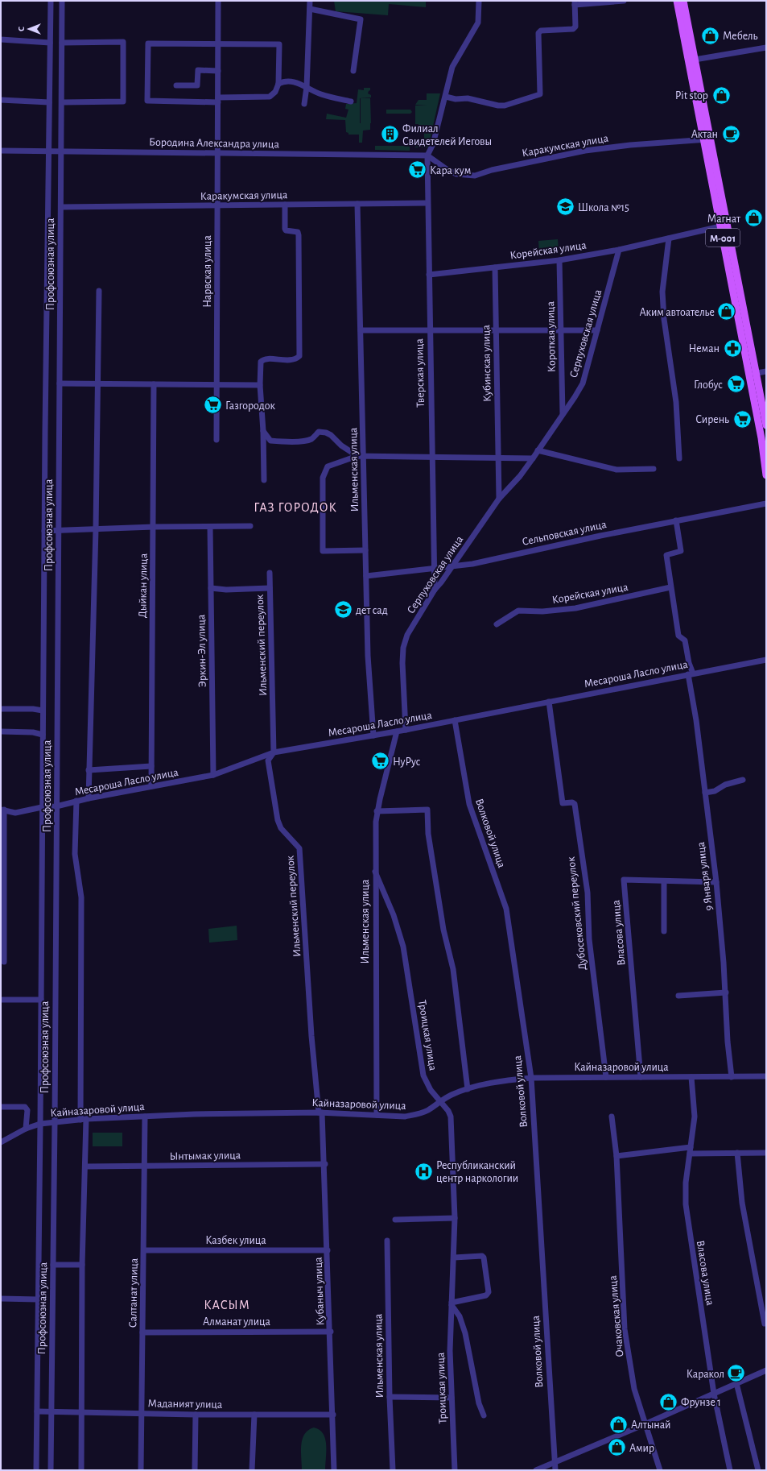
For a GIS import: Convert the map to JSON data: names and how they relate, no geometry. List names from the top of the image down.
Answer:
{
  "streets": {
    "main road": ["M-001"],
    "street": [
      "Бородина Александра улица",
      "Каракумская улица",
      "Корейская улица",
      "Профсоюзная улица",
      "Нарвская улица",
      "Серпуховская улица",
      "Короткая улица",
      "Кубинская улица",
      "Тверская улица",
      "Ильменская улица",
      "Сельповская улица",
      "Дыйкан улица",
      "Ильменский переулок",
      "Эркин-Эл улица",
      "Месароша Ласло улица",
      "Волковой улица",
      "9 Января улица",
      "Дубосековский переулок",
      "Власова улица",
      "Троицкая улица",
      "Кайназаровой улица",
      "Ынтымак улица",
      "Казбек улица",
      "Кубаныч улица",
      "Салтанат улица",
      "Очаковская улица",
      "Алманат улица",
      "Маданият улица"
    ]
  },
  "crossings": [
    ["Бородина Александра улица", "Каракумская улица"],
    ["Бородина Александра улица", "Профсоюзная улица"],
    ["Бородина Александра улица", "Нарвская улица"],
    ["Бородина Александра улица", "Тверская улица"],
    ["Каракумская улица", "M-001"],
    ["Каракумская улица", "Профсоюзная улица"],
    ["Каракумская улица", "Нарвская улица"],
    ["Каракумская улица", "Тверская улица"],
    ["Каракумская улица", "Ильменская улица"],
    ["M-001", "Корейская улица"],
    ["Корейская улица", "Серпуховская улица"],
    ["Корейская улица", "Короткая улица"],
    ["Корейская улица", "Кубинская улица"],
    ["Корейская улица", "Тверская улица"],
    ["Профсоюзная улица", "Месароша Ласло улица"],
    ["Профсоюзная улица", "Кайназаровой улица"],
    ["Профсоюзная улица", "Маданият улица"],
    ["Серпуховская улица", "Короткая улица"],
    ["Серпуховская улица", "Кубинская улица"],
    ["Серпуховская улица", "Тверская улица"],
    ["Серпуховская улица", "Сельповская улица"],
    ["Серпуховская улица", "Месароша Ласло улица"],
    ["Тверская улица", "Сельповская улица"],
    ["Ильменская улица", "Сельповская улица"],
    ["Ильменская улица", "Месароша Ласло улица"],
    ["Ильменская улица", "Троицкая улица"],
    ["Ильменская улица", "Кайназаровой улица"],
    ["Дыйкан улица", "Месароша Ласло улица"],
    ["Ильменский переулок", "Месароша Ласло улица"],
    ["Ильменский переулок", "Кайназаровой улица"],
    ["Ильменский переулок", "Кубаныч улица"],
    ["Эркин-Эл улица", "Месароша Ласло улица"],
    ["Месароша Ласло улица", "Волковой улица"],
    ["Месароша Ласло улица", "9 Января улица"],
    ["Месароша Ласло улица", "Дубосековский переулок"],
    ["Волковой улица", "Кайназаровой улица"],
    ["9 Января улица", "Власова улица"],
    ["9 Января улица", "Кайназаровой улица"],
    ["Дубосековский переулок", "Кайназаровой улица"],
    ["Власова улица", "Кайназаровой улица"],
    ["Троицкая улица", "Кайназаровой улица"],
    ["Кайназаровой улица", "Кубаныч улица"],
    ["Кайназаровой улица", "Салтанат улица"],
    ["Ынтымак улица", "Кубаныч улица"],
    ["Ынтымак улица", "Салтанат улица"],
    ["Казбек улица", "Кубаныч улица"],
    ["Казбек улица", "Салтанат улица"],
    ["Кубаныч улица", "Алманат улица"],
    ["Кубаныч улица", "Маданият улица"],
    ["Салтанат улица", "Алманат улица"],
    ["Салтанат улица", "Маданият улица"]
  ],
  "districts": ["ГАЗ ГОРОДОК", "КАСЫМ"],
  "places": {
    "shop": [
      "Мебель",
      "Pit stop",
      "Магнат",
      "Аким автоателье",
      "Фрунзе 1",
      "Алтынай",
      "Амир"
    ],
    "cafe": ["Актан", "Каракол"],
    "building": ["Филиал Свидетелей Иеговы"],
    "supermarket": [
      "Кара кум",
      "Глобус",
      "Газгородок",
      "Сирень",
      "НуРус"
    ],
    "school or university": ["Школа №15", "дет сад"],
    "pharmacy": ["Неман"],
    "hospital": ["Республиканский центр наркологии"]
  },
  "north": "left"
}
